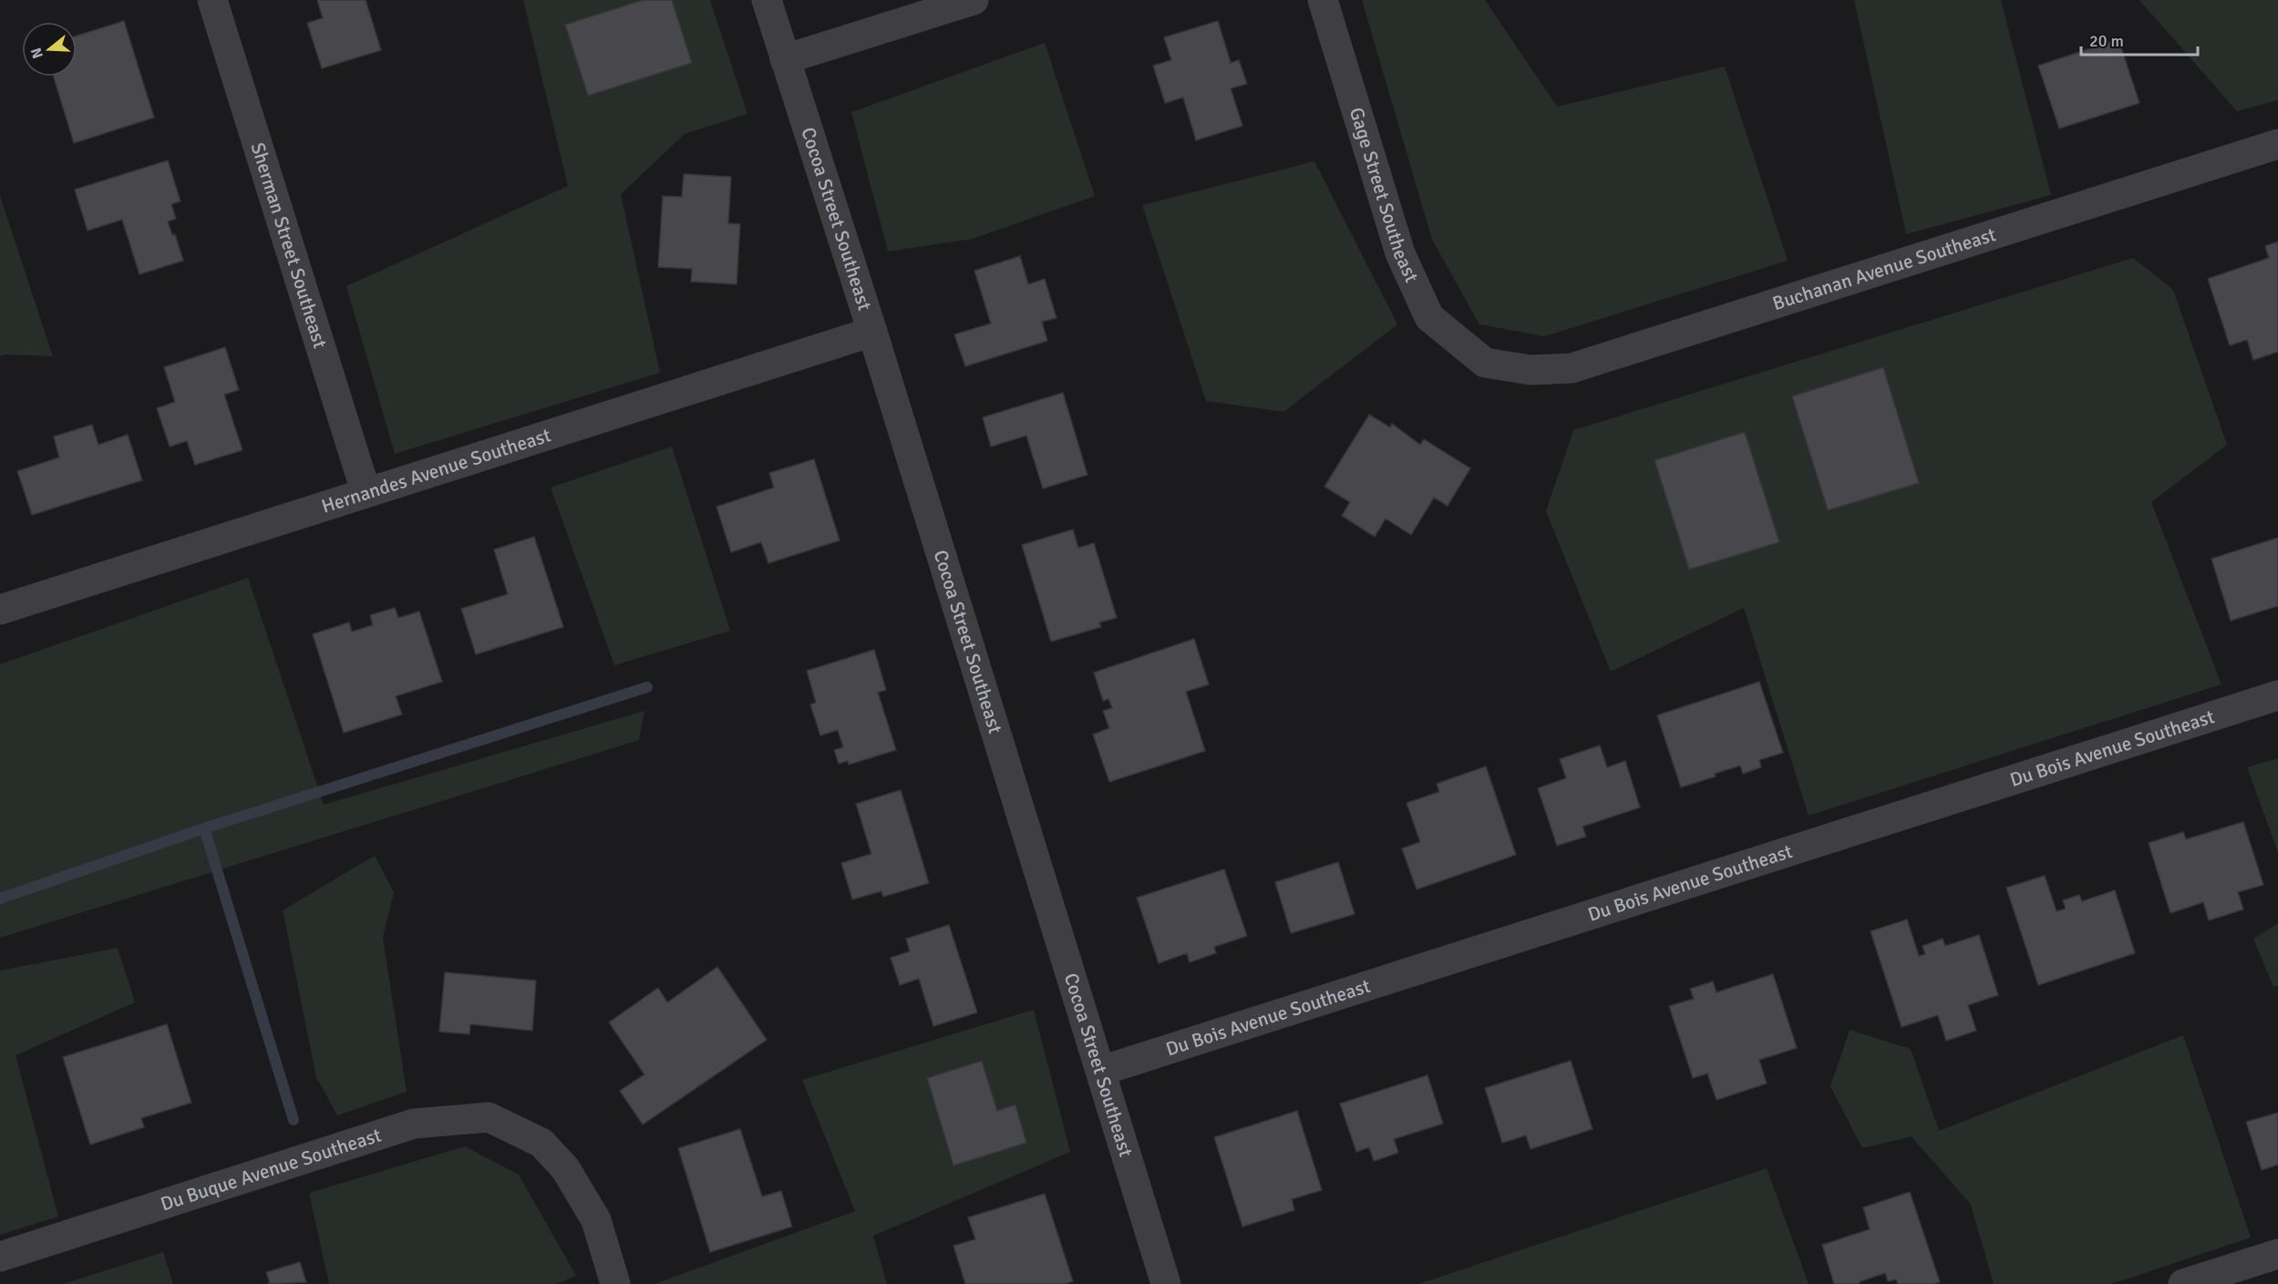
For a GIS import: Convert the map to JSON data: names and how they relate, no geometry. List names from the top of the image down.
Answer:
{
  "streets": {
    "street": [
      "Gage Street Southeast",
      "Cocoa Street Southeast",
      "Sherman Street Southeast",
      "Buchanan Avenue Southeast",
      "Hernandes Avenue Southeast",
      "Du Bois Avenue Southeast",
      "Du Buque Avenue Southeast"
    ]
  },
  "crossings": [
    ["Gage Street Southeast", "Buchanan Avenue Southeast"],
    ["Cocoa Street Southeast", "Hernandes Avenue Southeast"],
    ["Cocoa Street Southeast", "Du Bois Avenue Southeast"],
    ["Sherman Street Southeast", "Hernandes Avenue Southeast"]
  ],
  "scale_bar": "20 m",
  "north": "left"
}
